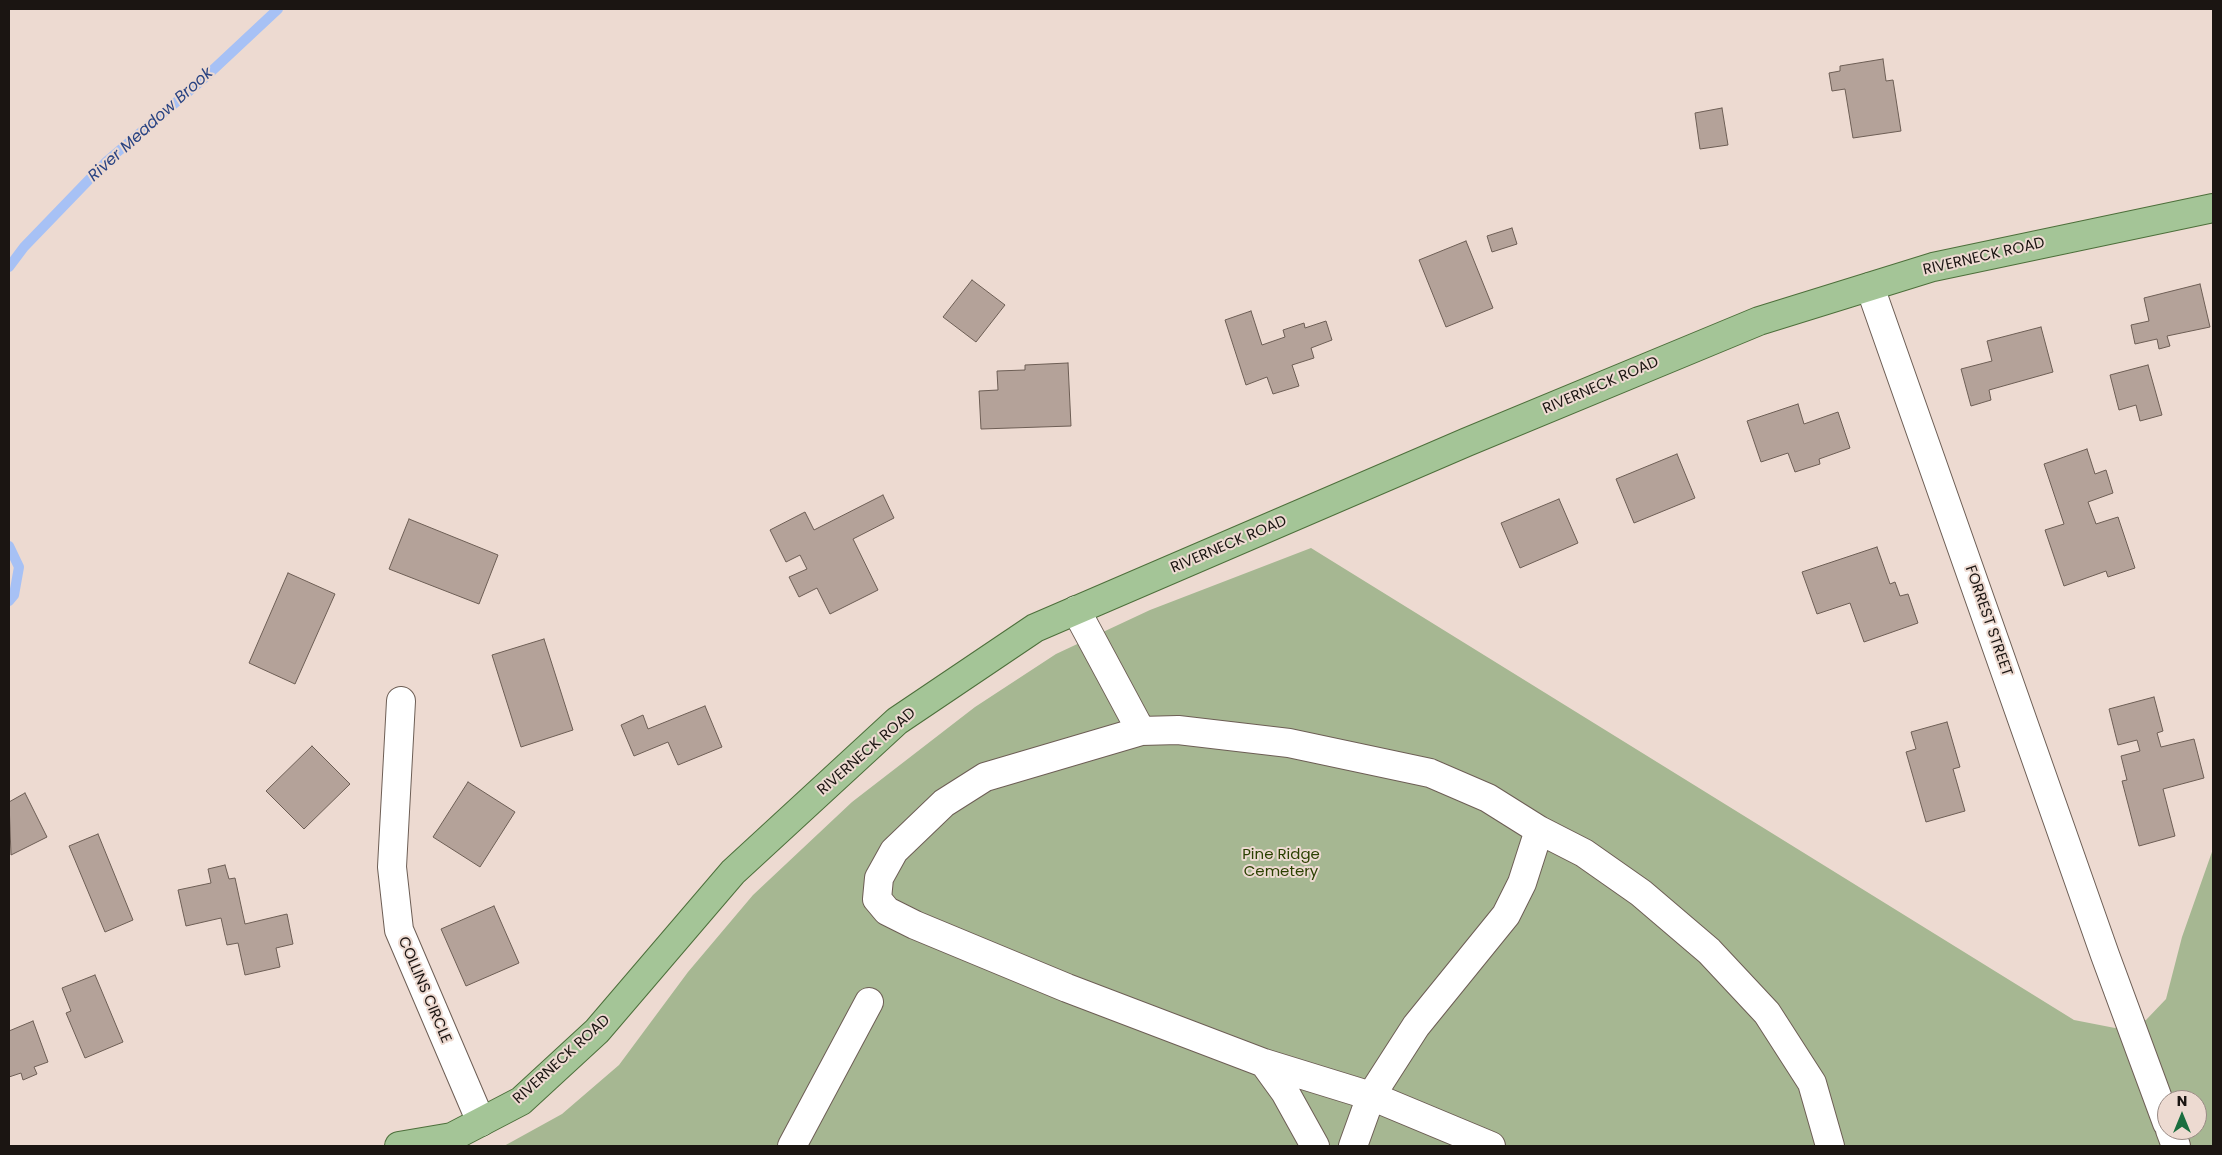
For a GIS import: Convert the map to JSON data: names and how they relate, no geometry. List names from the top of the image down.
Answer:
{
  "streets": {
    "main road": ["RIVERNECK ROAD"],
    "street": ["FORREST STREET", "COLLINS CIRCLE"]
  },
  "crossings": [
    ["RIVERNECK ROAD", "FORREST STREET"],
    ["RIVERNECK ROAD", "COLLINS CIRCLE"]
  ],
  "water": ["River Meadow Brook"],
  "parks": ["Pine Ridge Cemetery"],
  "north": "top"
}
